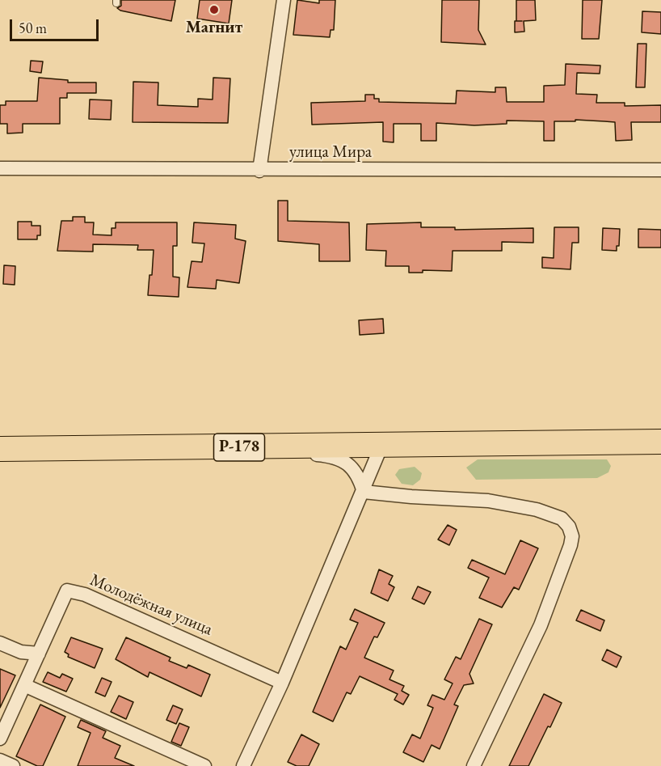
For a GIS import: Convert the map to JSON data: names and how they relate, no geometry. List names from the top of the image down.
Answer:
{
  "streets": {
    "highway": ["Р-178"],
    "street": ["улица Мира", "Молодёжная улица"]
  },
  "places": ["Магнит"],
  "scale_bar": "50 m"
}
